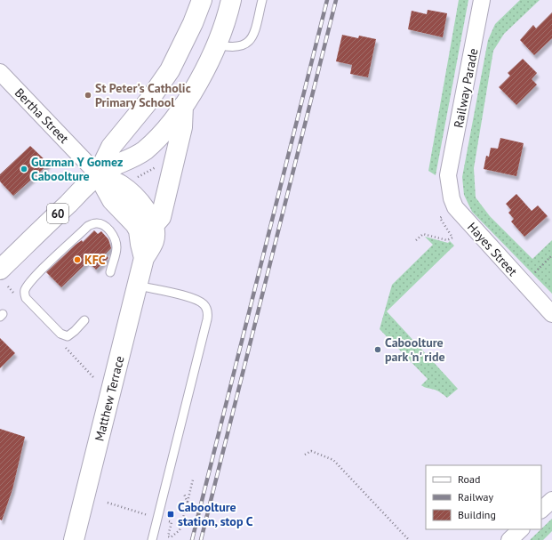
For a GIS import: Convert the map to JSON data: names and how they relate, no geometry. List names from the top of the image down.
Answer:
{
  "streets": {
    "main road": ["60", "Matthew Terrace"],
    "street": ["Railway Parade", "Bertha Street", "Hayes Street"]
  },
  "crossings": [
    ["Railway Parade", "Hayes Street"],
    ["Bertha Street", "60"],
    ["Bertha Street", "Matthew Terrace"],
    ["60", "Matthew Terrace"]
  ],
  "places": {
    "other": [
      "St Peter's Catholic Primary School",
      "Guzman Y Gomez Caboolture",
      "KFC",
      "Caboolture park 'n' ride"
    ],
    "transit": ["Caboolture station, stop C"]
  },
  "legend": ["Road", "Railway", "Building"]
}
